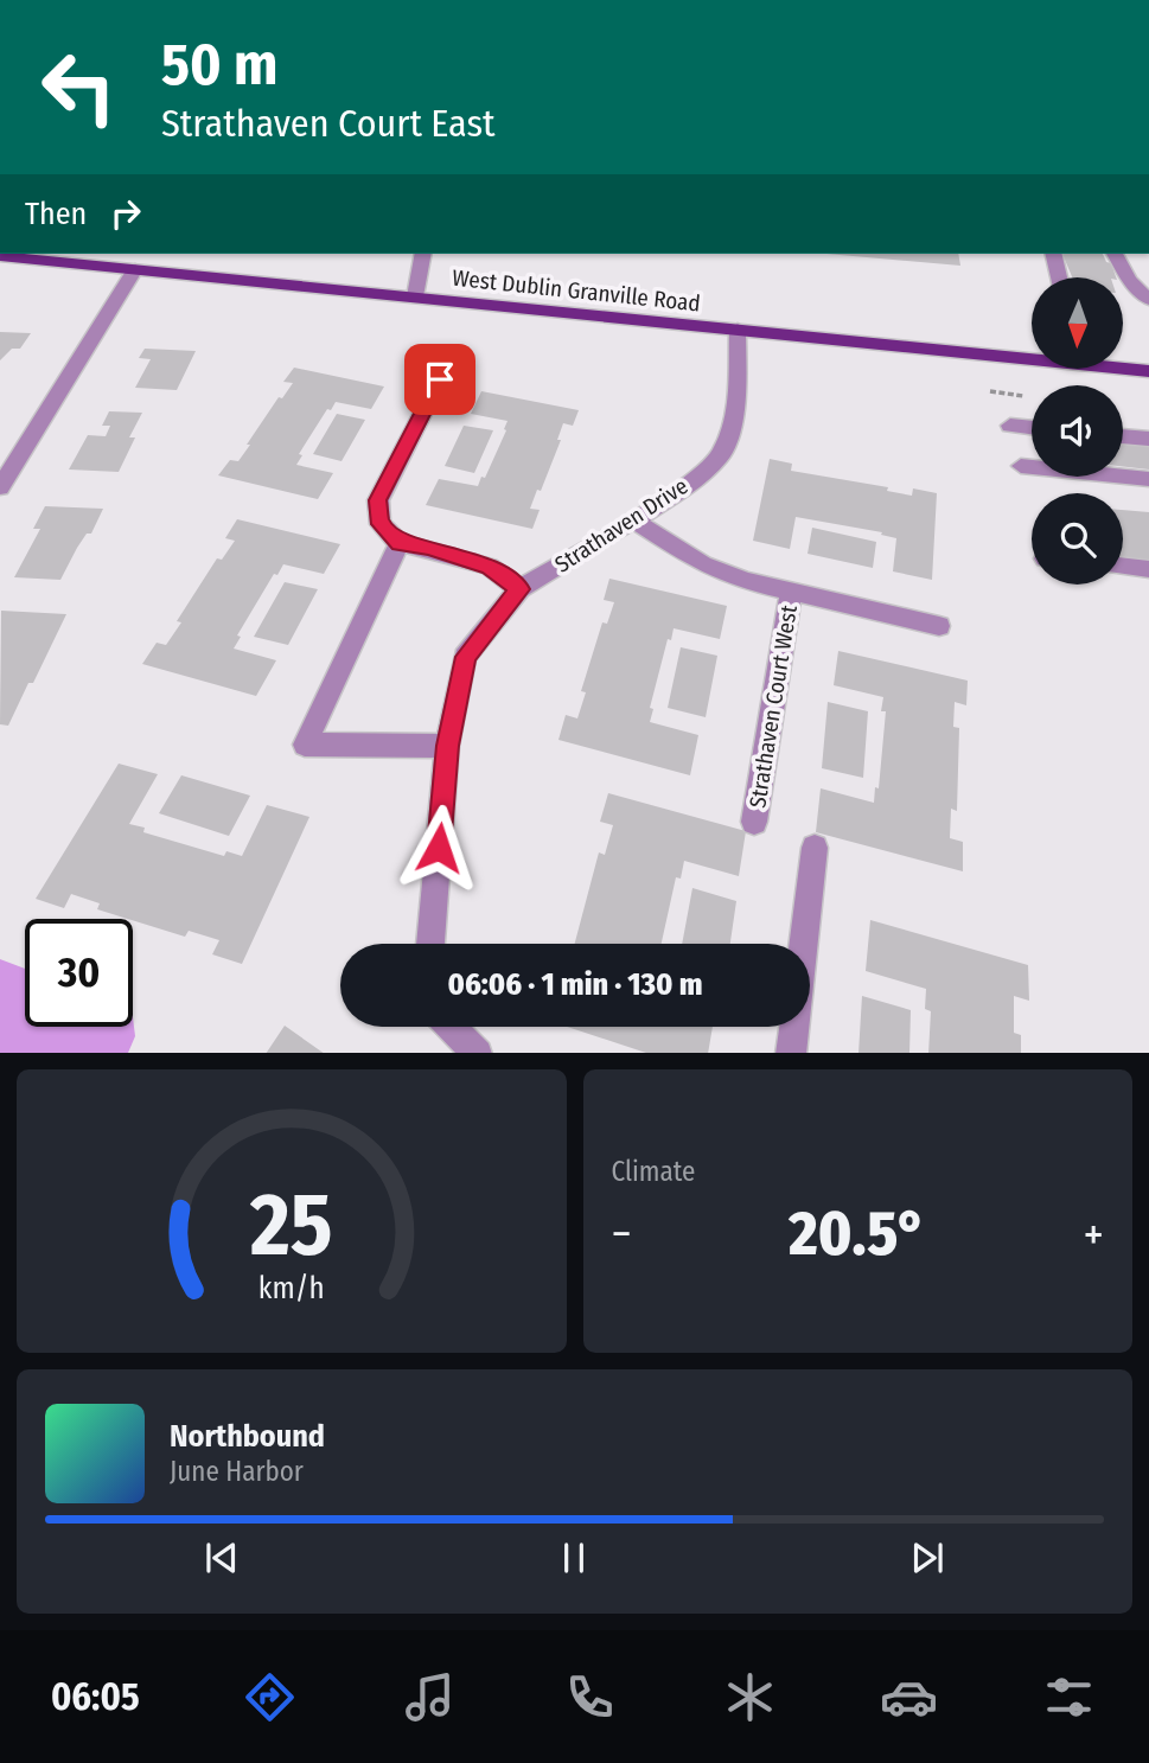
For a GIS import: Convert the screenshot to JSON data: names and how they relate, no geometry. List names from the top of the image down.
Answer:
{
  "streets": {
    "main road": ["West Dublin Granville Road"],
    "street": ["Strathaven Drive", "Strathaven Court West"]
  },
  "crossings": [
    ["West Dublin Granville Road", "Strathaven Drive"],
    ["Strathaven Drive", "Strathaven Court West"]
  ],
  "north": "bottom",
  "page": {
    "turn": ["50 m", "Strathaven Court East"],
    "then": "Then",
    "limit": "30",
    "trip": "06:06 · 1 min · 130 m",
    "tile": "Climate",
    "heat": ["−", "20.5°", "+"],
    "song": ["Northbound", "June Harbor"],
    "tabs": "06:05",
    "gauge": ["25", "km/h"]
  }
}
